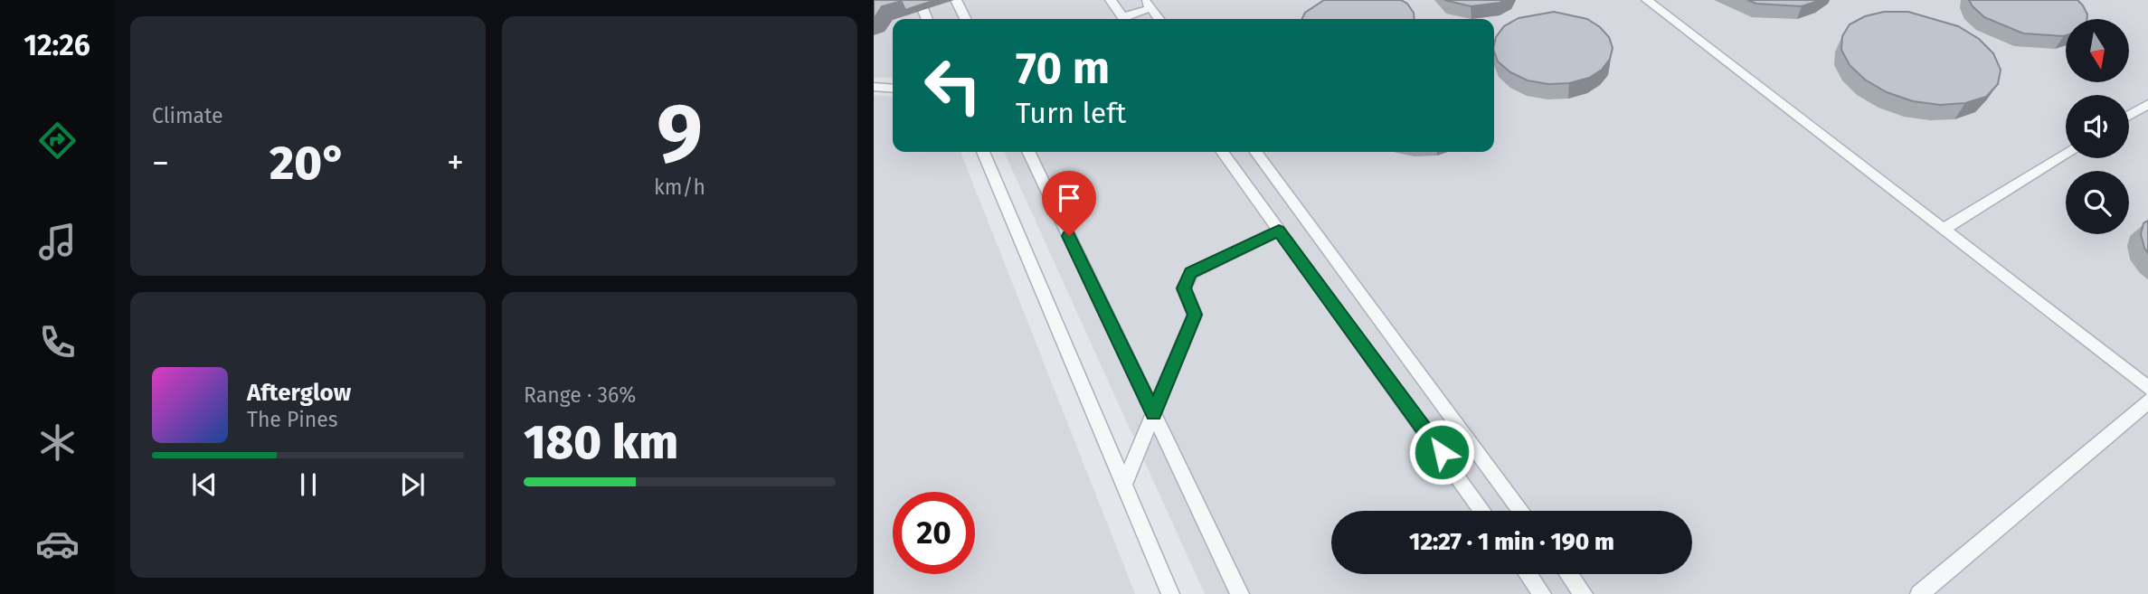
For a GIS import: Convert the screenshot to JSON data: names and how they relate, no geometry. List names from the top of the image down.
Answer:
{
  "north": "bottom",
  "page": {
    "tabs": "12:26",
    "tile": [
      "Climate",
      ["9", "km/h"],
      ["Range · 36%", "180 km"]
    ],
    "turn": ["70 m", "Turn left"],
    "heat": ["−", "20°", "+"],
    "song": ["Afterglow", "The Pines"],
    "limit": "20",
    "trip": "12:27 · 1 min · 190 m"
  }
}
